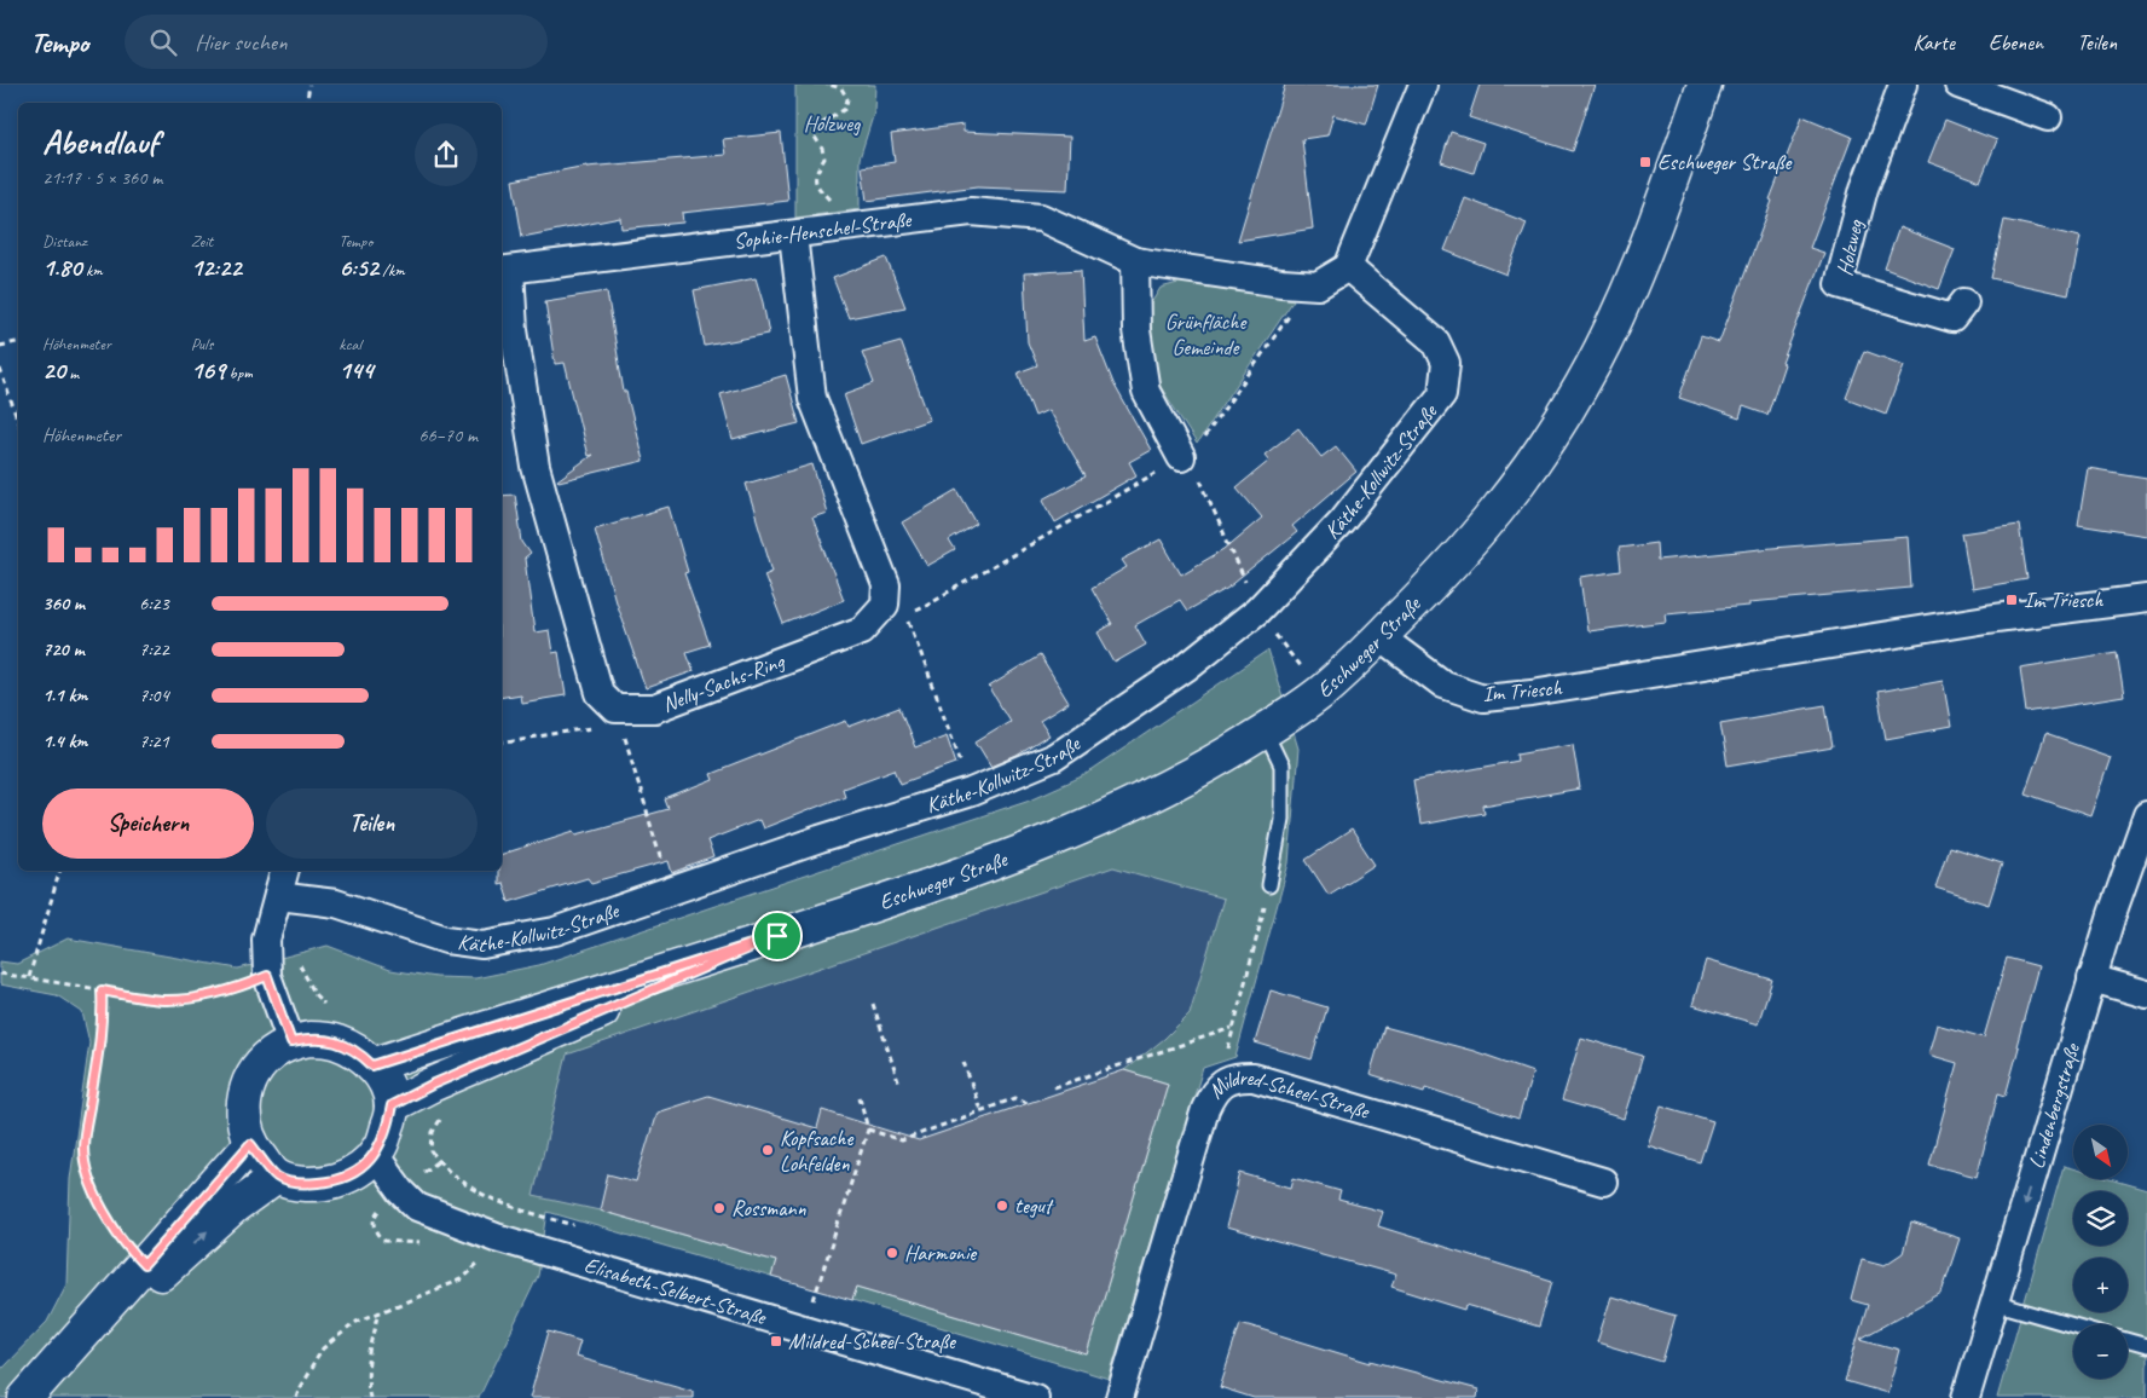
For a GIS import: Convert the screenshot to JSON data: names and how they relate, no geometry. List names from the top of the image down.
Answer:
{
  "streets": {
    "main road": ["Eschweger Straße"],
    "street": [
      "Sophie-Henschel-Straße",
      "Holzweg",
      "Käthe-Kollwitz-Straße",
      "Nelly-Sachs-Ring",
      "Im Triesch",
      "Lindenbergstraße",
      "Mildred-Scheel-Straße",
      "Elisabeth-Selbert-Straße"
    ]
  },
  "crossings": [
    ["Sophie-Henschel-Straße", "Käthe-Kollwitz-Straße"],
    ["Sophie-Henschel-Straße", "Nelly-Sachs-Ring"],
    ["Eschweger Straße", "Im Triesch"],
    ["Eschweger Straße", "Elisabeth-Selbert-Straße"]
  ],
  "one_way": ["Lindenbergstraße"],
  "parks": ["Holzweg", "Grünfläche Gemeinde"],
  "places": {
    "transit": ["Eschweger Straße", "Im Triesch", "Mildred-Scheel-Straße"],
    "other": [
      "Kopfsache Lohfelden",
      "tegut",
      "Rossmann",
      "Harmonie"
    ]
  },
  "north": "bottom right",
  "page": {
    "header": "Tempo",
    "search": "Hier suchen",
    "nav": ["Karte", "Ebenen", "Teilen"],
    "heading": ["Abendlauf", "21:17 · 5 × 360 m"],
    "stats": [
      ["Distanz", "1.80 km"],
      ["Zeit", "12:22"],
      ["Tempo", "6:52 /km"],
      ["Höhenmeter", "20 m"],
      ["Puls", "169 bpm"],
      ["kcal", "144"]
    ],
    "chart": ["Höhenmeter", "66–70 m"],
    "list": [
      {
        "name": "360 m",
        "note": "6:23"
      },
      {
        "name": "720 m",
        "note": "7:22"
      },
      {
        "name": "1.1 km",
        "note": "7:04"
      },
      {
        "name": "1.4 km",
        "note": "7:21"
      }
    ],
    "buttons": ["Speichern", "Teilen"],
    "map_buttons": ["+", "−"]
  }
}
